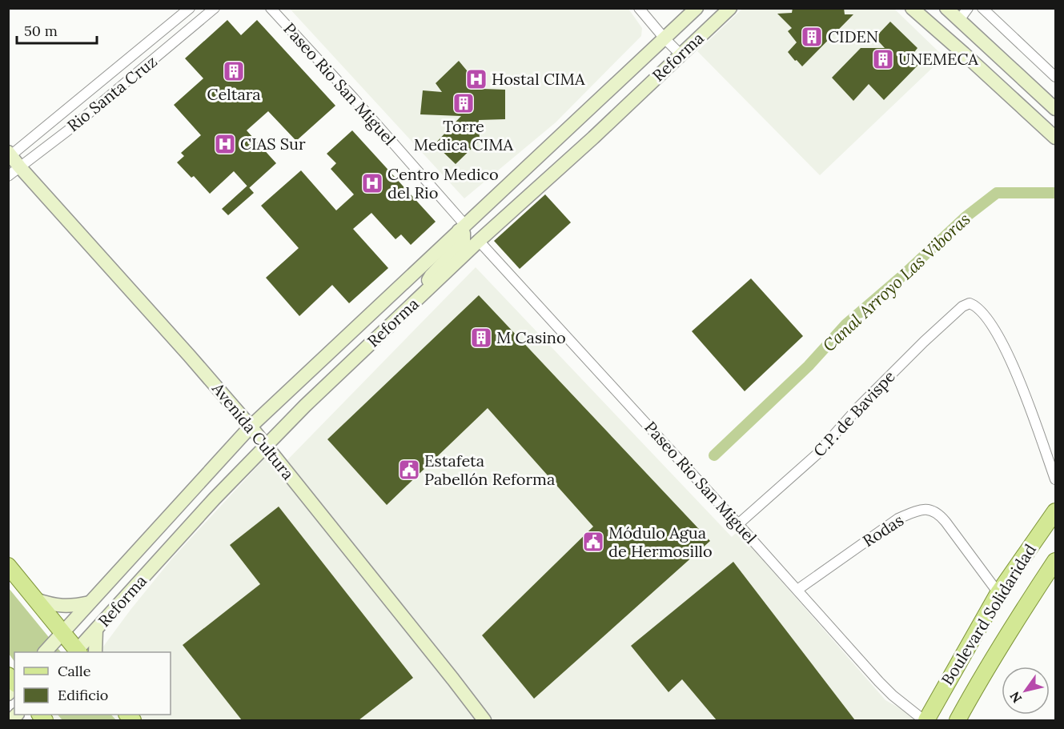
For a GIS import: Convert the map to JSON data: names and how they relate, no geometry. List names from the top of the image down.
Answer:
{
  "streets": {
    "main road": ["Reforma", "Avenida Cultura", "Boulevard Solidaridad"],
    "street": [
      "Paseo Rio San Miguel",
      "Rio Santa Cruz",
      "C.P. de Bavispe",
      "Rodas"
    ]
  },
  "crossings": [
    ["Reforma", "Paseo Rio San Miguel"],
    ["Reforma", "Avenida Cultura"],
    ["Paseo Rio San Miguel", "C.P. de Bavispe"],
    ["Paseo Rio San Miguel", "Rodas"],
    ["Paseo Rio San Miguel", "Boulevard Solidaridad"],
    ["Rio Santa Cruz", "Avenida Cultura"],
    ["Rodas", "Boulevard Solidaridad"]
  ],
  "water": ["Canal Arroyo Las Viboras"],
  "places": {
    "building": [
      "CIDEN",
      "UNEMECA",
      "Celtara",
      "Torre Medica CIMA",
      "M Casino"
    ],
    "hospital": ["Hostal CIMA", "CIAS Sur", "Centro Medico del Rio"],
    "public building": ["Estafeta Pabellón Reforma", "Módulo Agua de Hermosillo"]
  },
  "legend": ["Calle", "Edificio"],
  "scale_bar": "50 m",
  "north": "bottom left"
}
